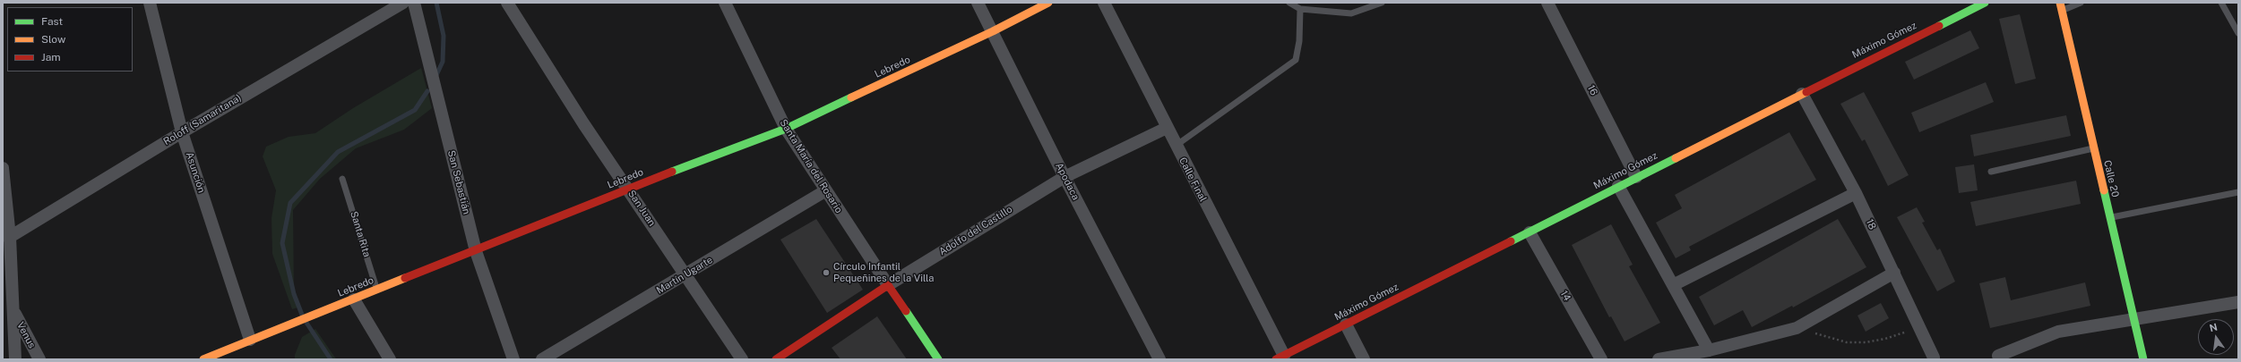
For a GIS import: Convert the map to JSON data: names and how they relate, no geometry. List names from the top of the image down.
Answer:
{
  "streets": {
    "street": [
      "Máximo Gómez",
      "Lebredo",
      "16",
      "Roloff (Samaritana)",
      "Santa María del Rosario",
      "Asunción",
      "Calle 20",
      "Calle Final",
      "Apodaca",
      "San Sebastián",
      "San Juan",
      "18",
      "Adolfo del Castillo",
      "Martín Ugarte",
      "14",
      "Venus"
    ],
    "lane": ["Santa Rita"]
  },
  "crossings": [
    ["Máximo Gómez", "16"],
    ["Máximo Gómez", "Calle Final"],
    ["Máximo Gómez", "18"],
    ["Máximo Gómez", "14"],
    ["Lebredo", "Santa María del Rosario"],
    ["Lebredo", "Asunción"],
    ["Lebredo", "Apodaca"],
    ["Lebredo", "San Sebastián"],
    ["Lebredo", "San Juan"],
    ["Lebredo", "Santa Rita"],
    ["Roloff (Samaritana)", "Asunción"],
    ["Roloff (Samaritana)", "Venus"],
    ["Santa María del Rosario", "Adolfo del Castillo"],
    ["Santa María del Rosario", "Martín Ugarte"],
    ["Calle Final", "Adolfo del Castillo"],
    ["Apodaca", "Adolfo del Castillo"],
    ["San Juan", "Martín Ugarte"]
  ],
  "places": ["Círculo Infantil Pequeñines de la Villa"],
  "legend": ["Fast", "Slow", "Jam"],
  "north": "top"
}
